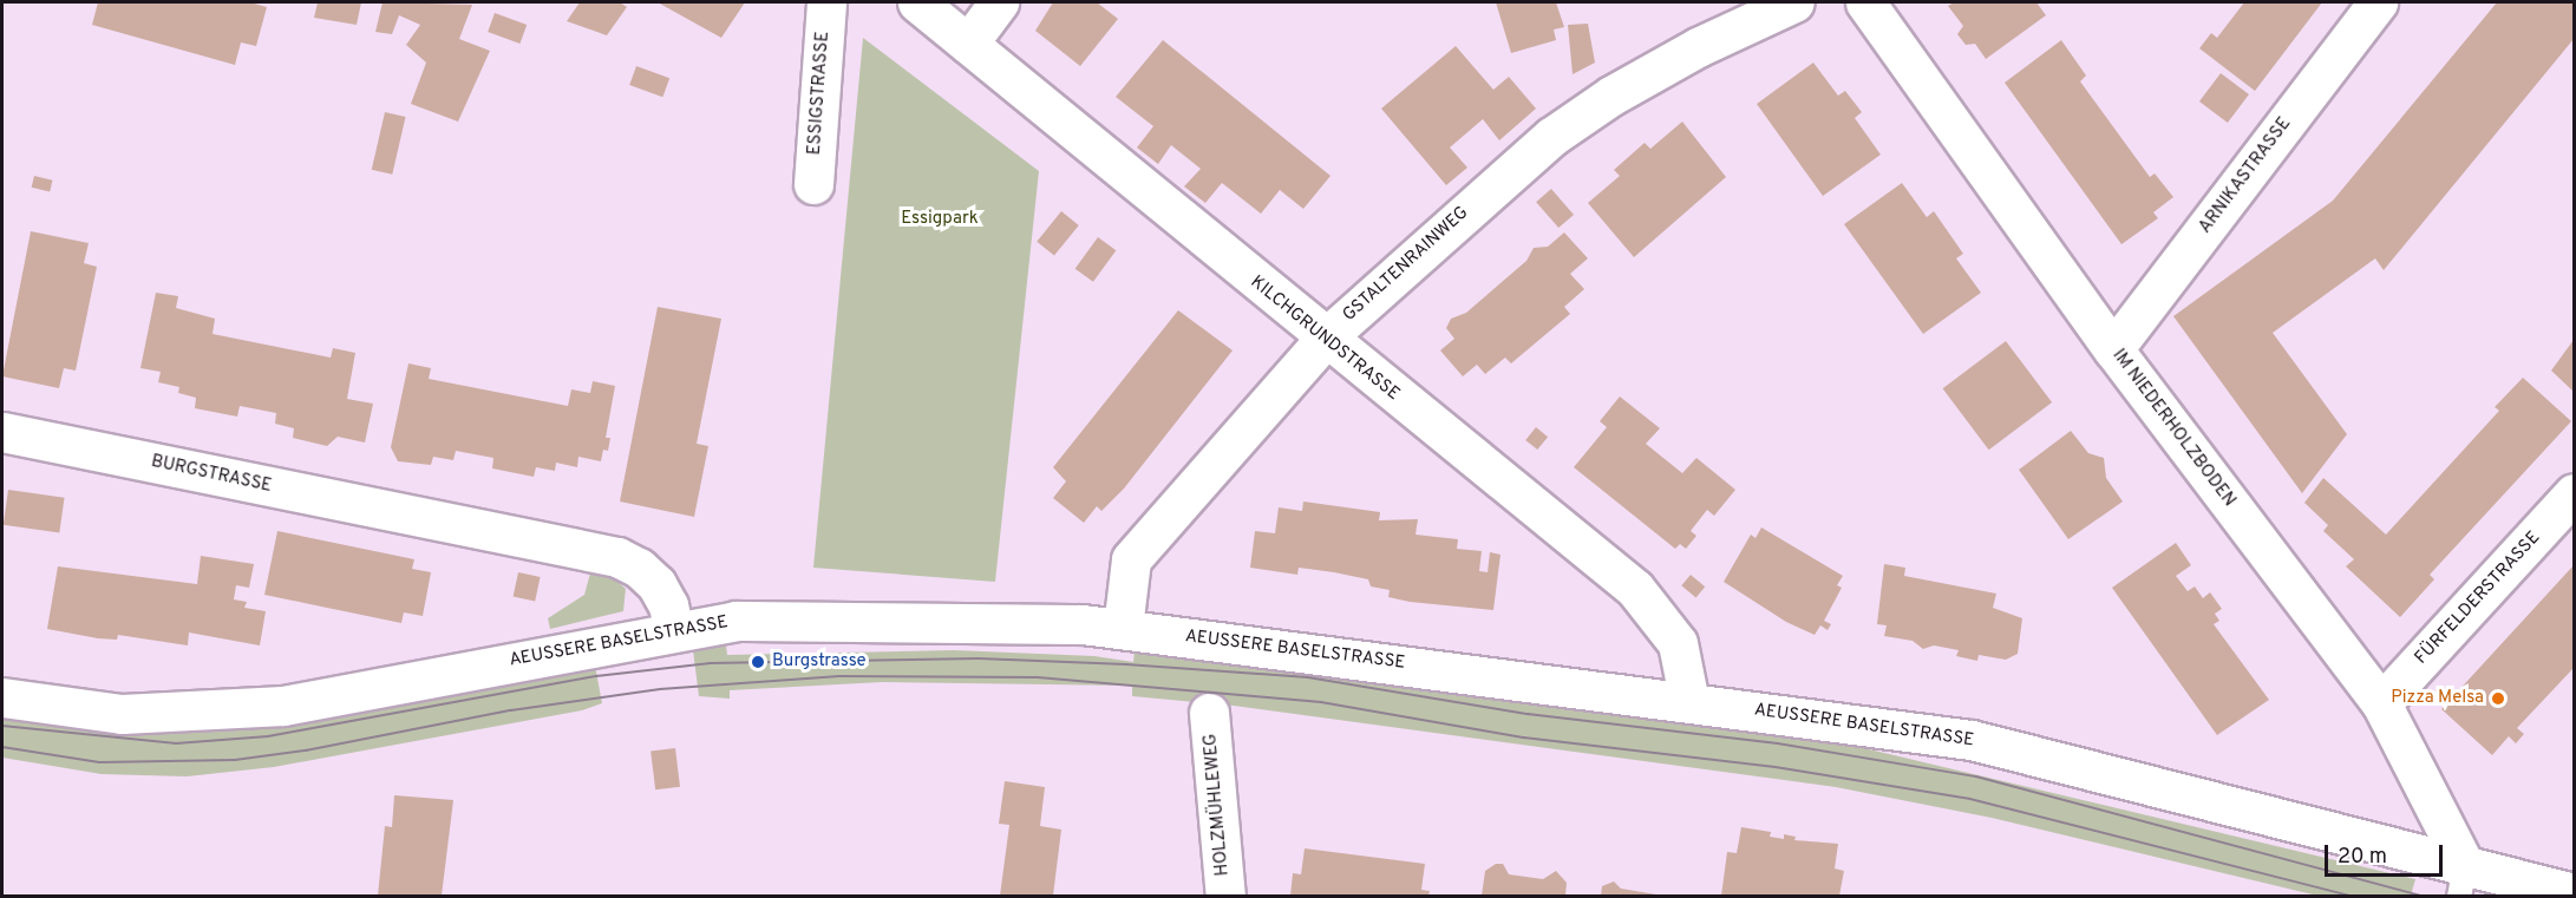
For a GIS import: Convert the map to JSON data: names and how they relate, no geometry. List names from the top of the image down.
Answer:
{
  "streets": {
    "street": [
      "ESSIGSTRASSE",
      "ARNIKASTRASSE",
      "GSTALTENRAINWEG",
      "KILCHGRUNDSTRASSE",
      "IM NIEDERHOLZBODEN",
      "BURGSTRASSE",
      "FÜRFELDERSTRASSE",
      "AEUSSERE BASELSTRASSE",
      "HOLZMÜHLEWEG"
    ]
  },
  "crossings": [
    ["ARNIKASTRASSE", "IM NIEDERHOLZBODEN"],
    ["GSTALTENRAINWEG", "KILCHGRUNDSTRASSE"],
    ["GSTALTENRAINWEG", "AEUSSERE BASELSTRASSE"],
    ["KILCHGRUNDSTRASSE", "AEUSSERE BASELSTRASSE"],
    ["IM NIEDERHOLZBODEN", "FÜRFELDERSTRASSE"],
    ["IM NIEDERHOLZBODEN", "AEUSSERE BASELSTRASSE"],
    ["BURGSTRASSE", "AEUSSERE BASELSTRASSE"]
  ],
  "parks": ["Essigpark"],
  "places": ["Burgstrasse", "Pizza Melsa"],
  "scale_bar": "20 m"
}
